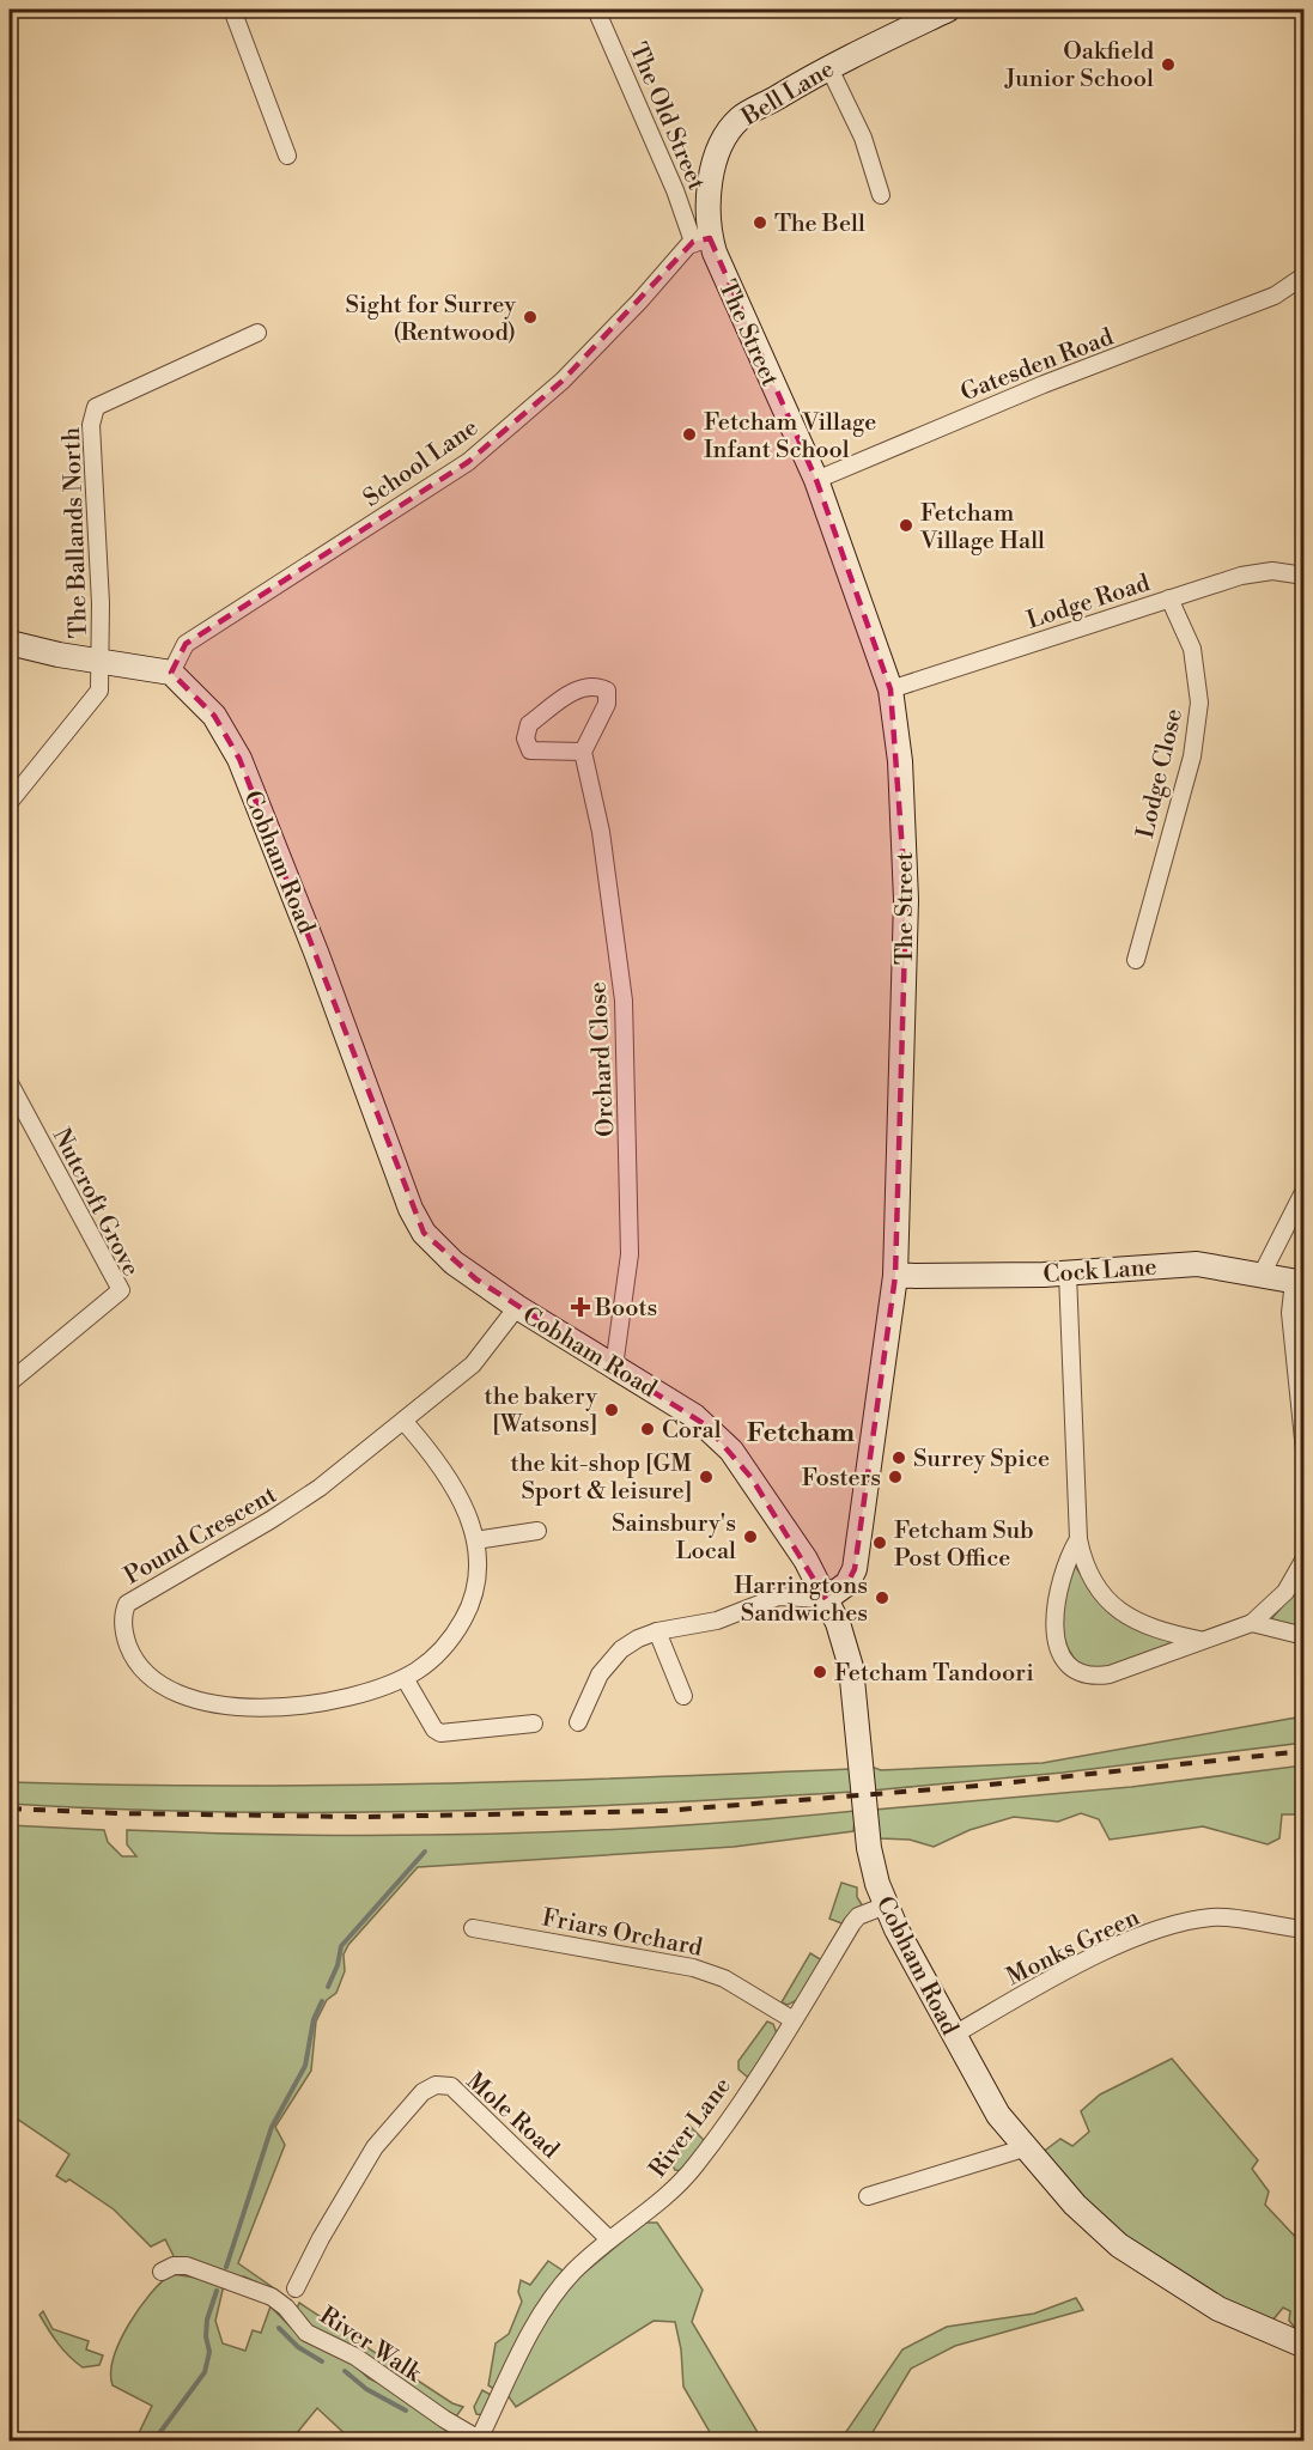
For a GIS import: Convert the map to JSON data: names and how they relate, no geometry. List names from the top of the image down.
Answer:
{
  "streets": {
    "street": [
      "Bell Lane",
      "The Old Street",
      "The Street",
      "Gatesden Road",
      "School Lane",
      "The Ballands North",
      "Lodge Road",
      "Lodge Close",
      "Cobham Road",
      "Orchard Close",
      "Nutcroft Grove",
      "Cock Lane",
      "Pound Crescent",
      "Friars Orchard",
      "Monks Green",
      "Mole Road",
      "River Lane",
      "River Walk"
    ]
  },
  "crossings": [
    ["Bell Lane", "The Old Street"],
    ["Bell Lane", "The Street"],
    ["Bell Lane", "School Lane"],
    ["The Old Street", "The Street"],
    ["The Old Street", "School Lane"],
    ["The Street", "Gatesden Road"],
    ["The Street", "School Lane"],
    ["The Street", "Lodge Road"],
    ["The Street", "Cobham Road"],
    ["The Street", "Cock Lane"],
    ["School Lane", "Cobham Road"],
    ["Lodge Road", "Lodge Close"],
    ["Cobham Road", "Orchard Close"],
    ["Cobham Road", "Pound Crescent"],
    ["Cobham Road", "Monks Green"],
    ["Cobham Road", "River Lane"],
    ["Friars Orchard", "River Lane"],
    ["Mole Road", "River Lane"],
    ["River Lane", "River Walk"]
  ],
  "districts": ["Fetcham"],
  "places": {
    "other": [
      "Oakfield Junior School",
      "The Bell",
      "Sight for Surrey (Rentwood)",
      "Fetcham Village Infant School",
      "Fetcham Village Hall",
      "the bakery [Watsons]",
      "Coral",
      "Surrey Spice",
      "the kit-shop [GM Sport & leisure]",
      "Fosters",
      "Sainsbury's Local",
      "Fetcham Sub Post Office",
      "Harringtons Sandwiches",
      "Fetcham Tandoori"
    ],
    "health": ["Boots"]
  }
}
